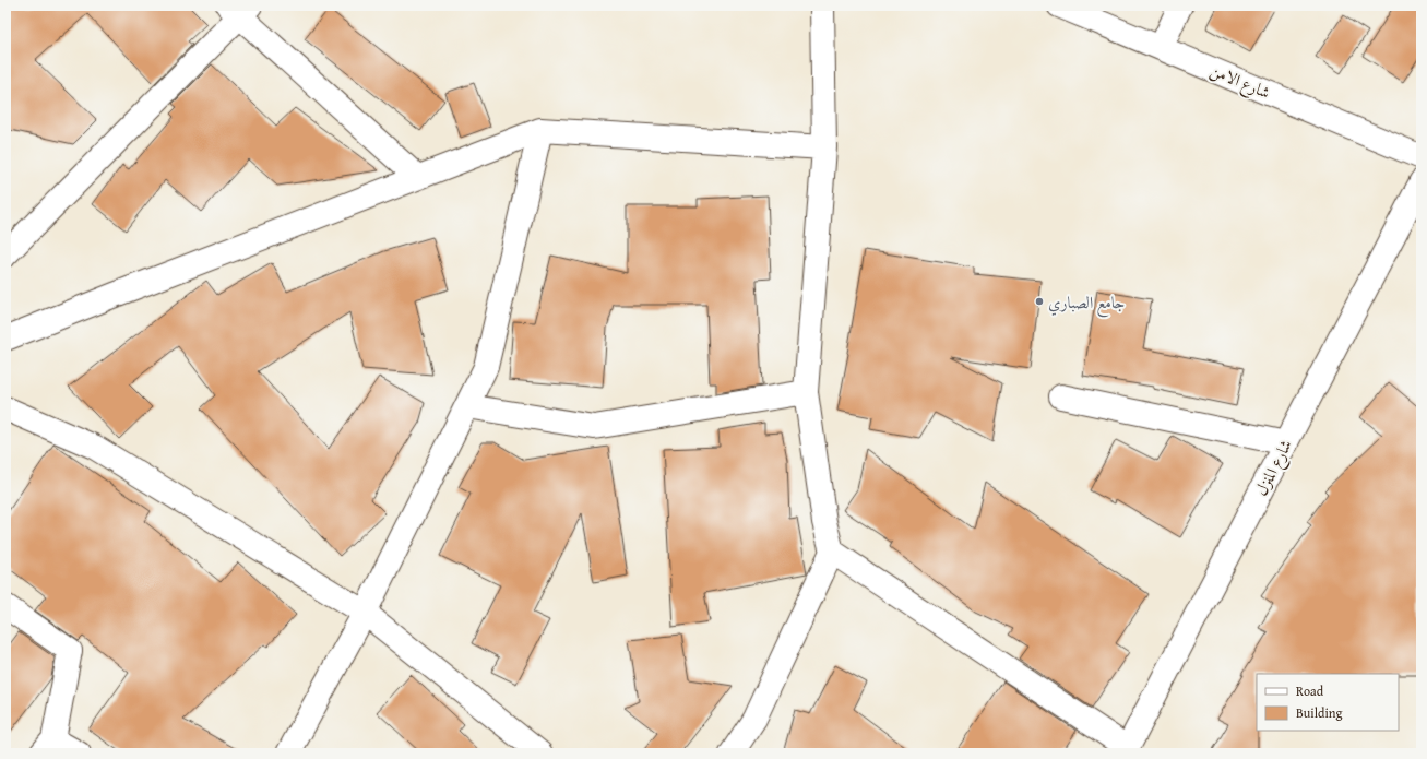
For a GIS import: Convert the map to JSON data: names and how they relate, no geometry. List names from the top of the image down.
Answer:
{
  "streets": {
    "street": ["شارع الامن", "شارع المنزل"]
  },
  "places": ["جامع الصباري"],
  "legend": ["Road", "Building"]
}
